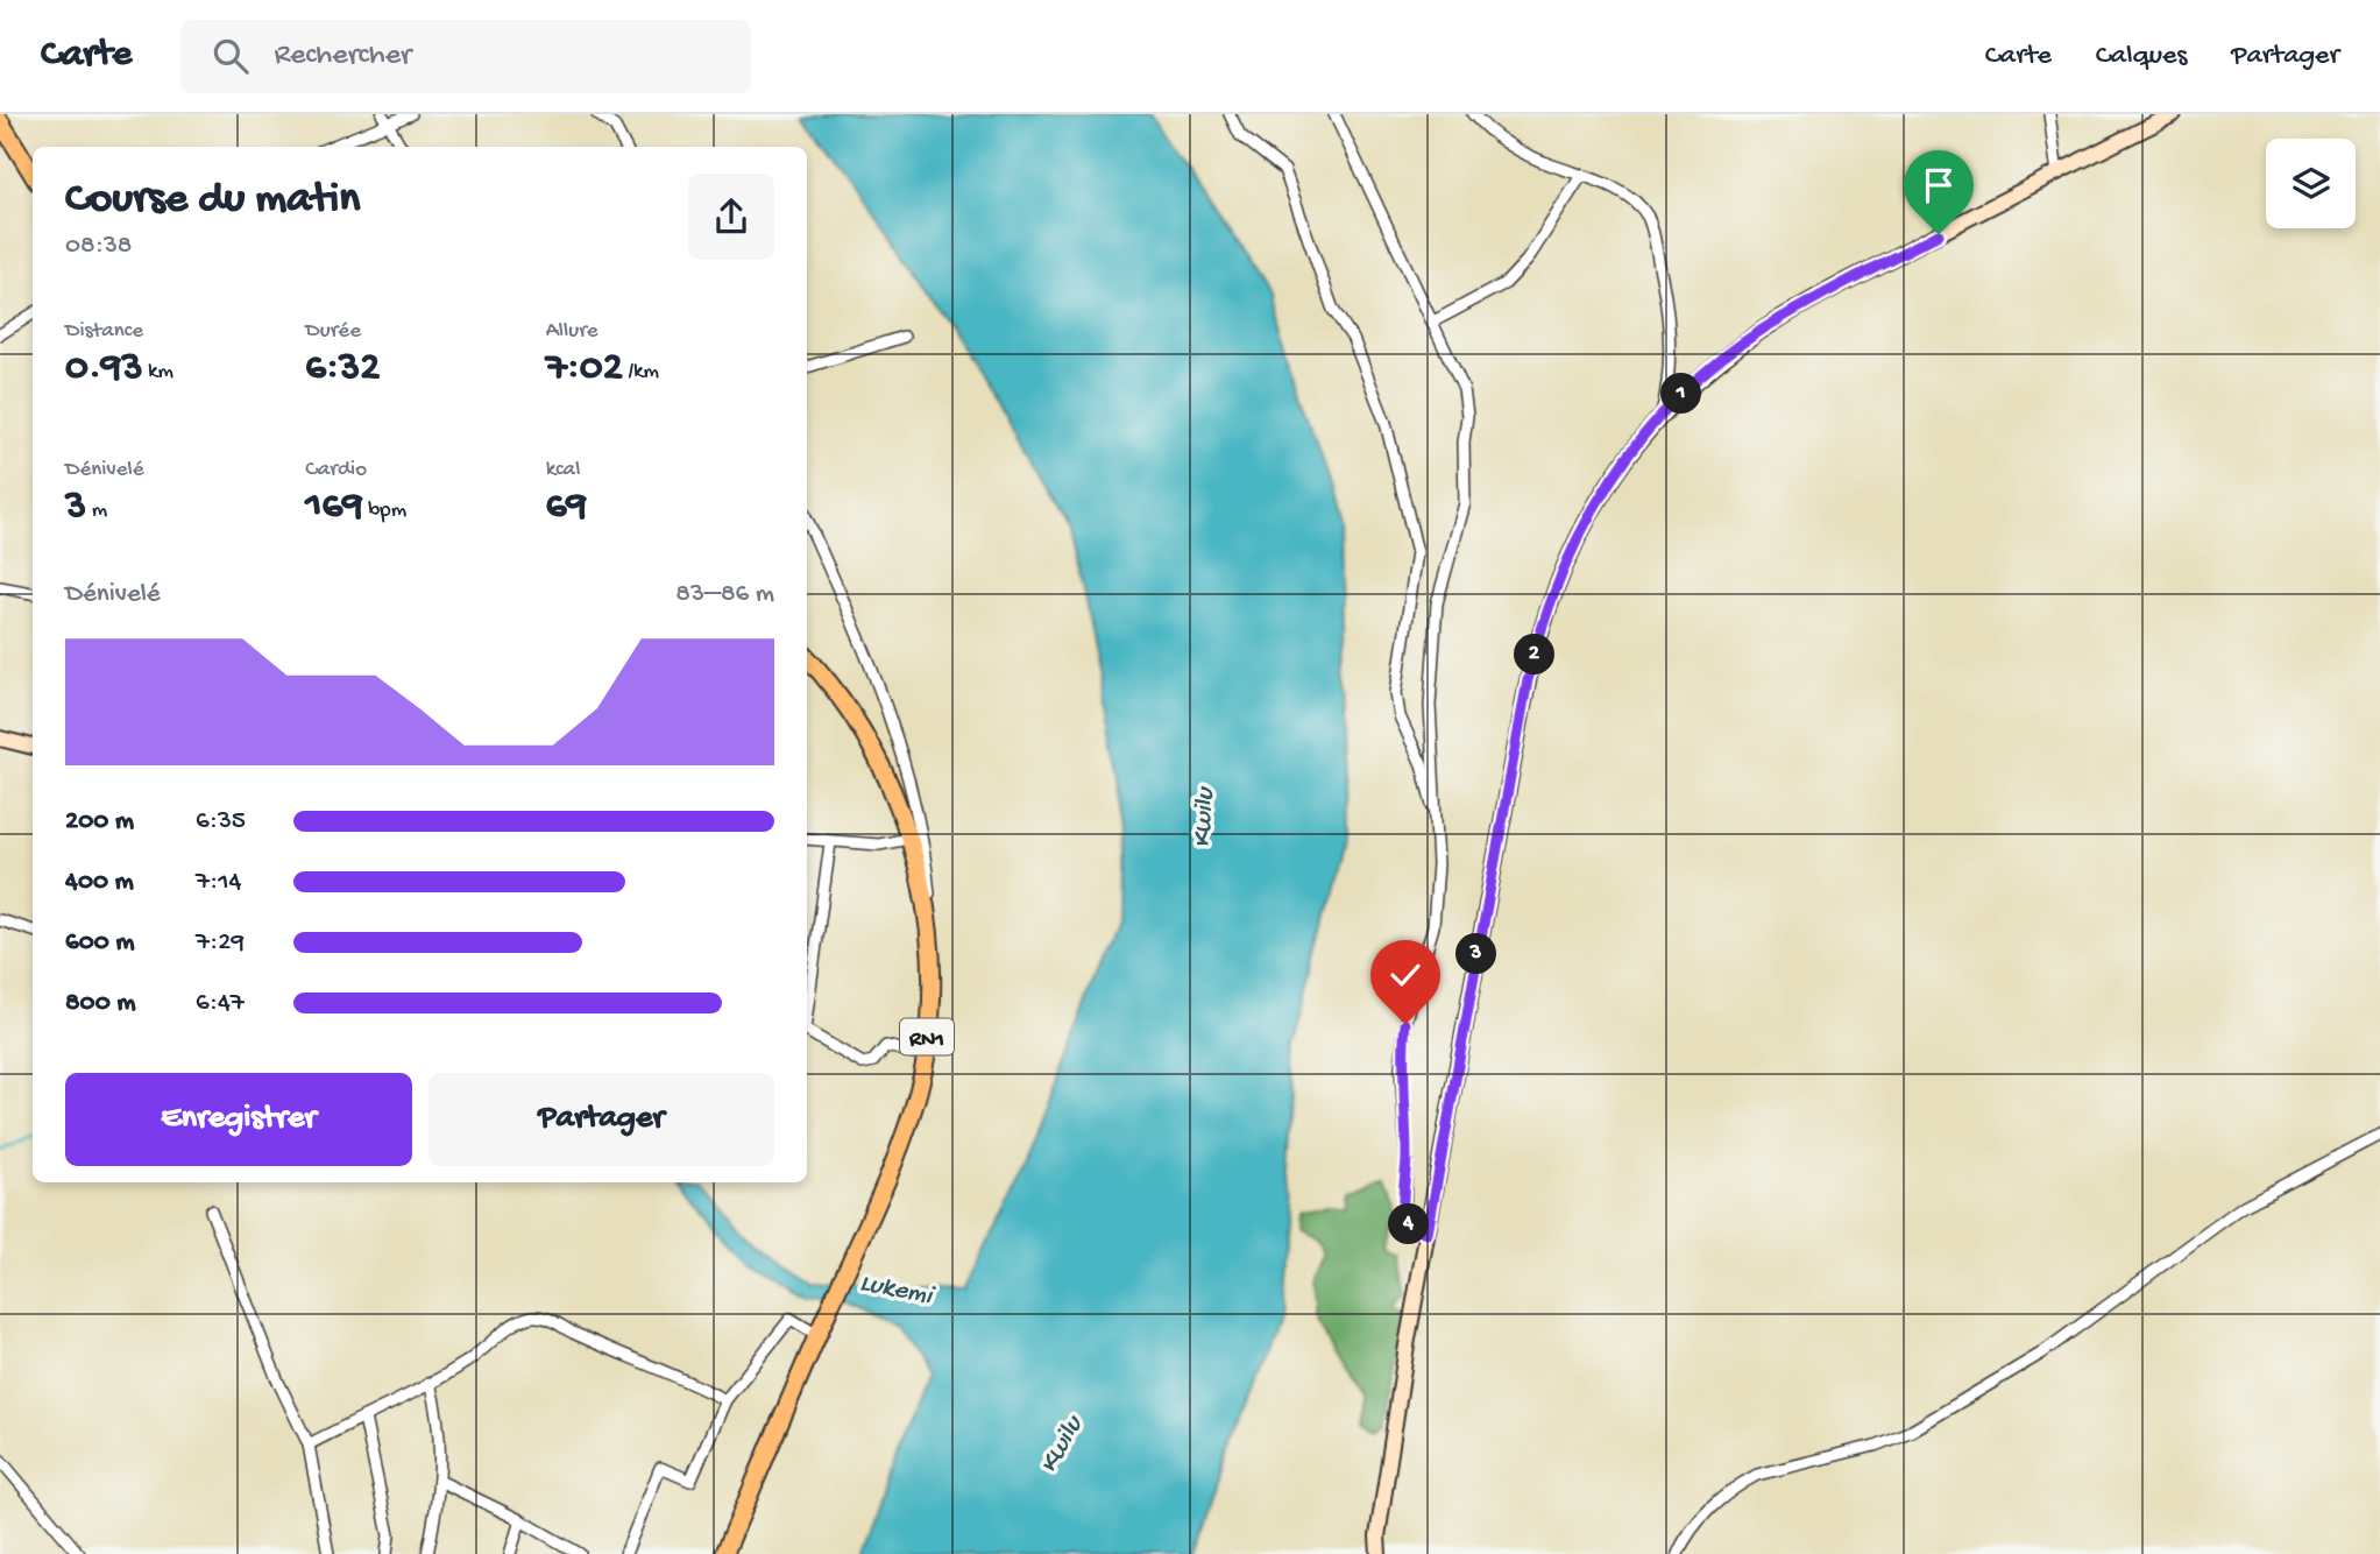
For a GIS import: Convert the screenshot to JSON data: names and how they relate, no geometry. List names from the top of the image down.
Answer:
{
  "streets": {
    "highway": ["RN1"]
  },
  "water": ["Kwilu", "Lukemi"],
  "page": {
    "header": "Carte",
    "search": "Rechercher",
    "nav": ["Carte", "Calques", "Partager"],
    "heading": ["Course du matin", "08:38"],
    "stats": [
      ["Distance", "0.93 km"],
      ["Durée", "6:32"],
      ["Allure", "7:02 /km"],
      ["Dénivelé", "3 m"],
      ["Cardio", "169 bpm"],
      ["kcal", "69"]
    ],
    "pins": [
      "1",
      "2",
      "3",
      "4"
    ],
    "chart": ["Dénivelé", "83–86 m"],
    "list": [
      {
        "name": "200 m",
        "note": "6:35"
      },
      {
        "name": "400 m",
        "note": "7:14"
      },
      {
        "name": "600 m",
        "note": "7:29"
      },
      {
        "name": "800 m",
        "note": "6:47"
      }
    ],
    "buttons": ["Enregistrer", "Partager"]
  }
}
